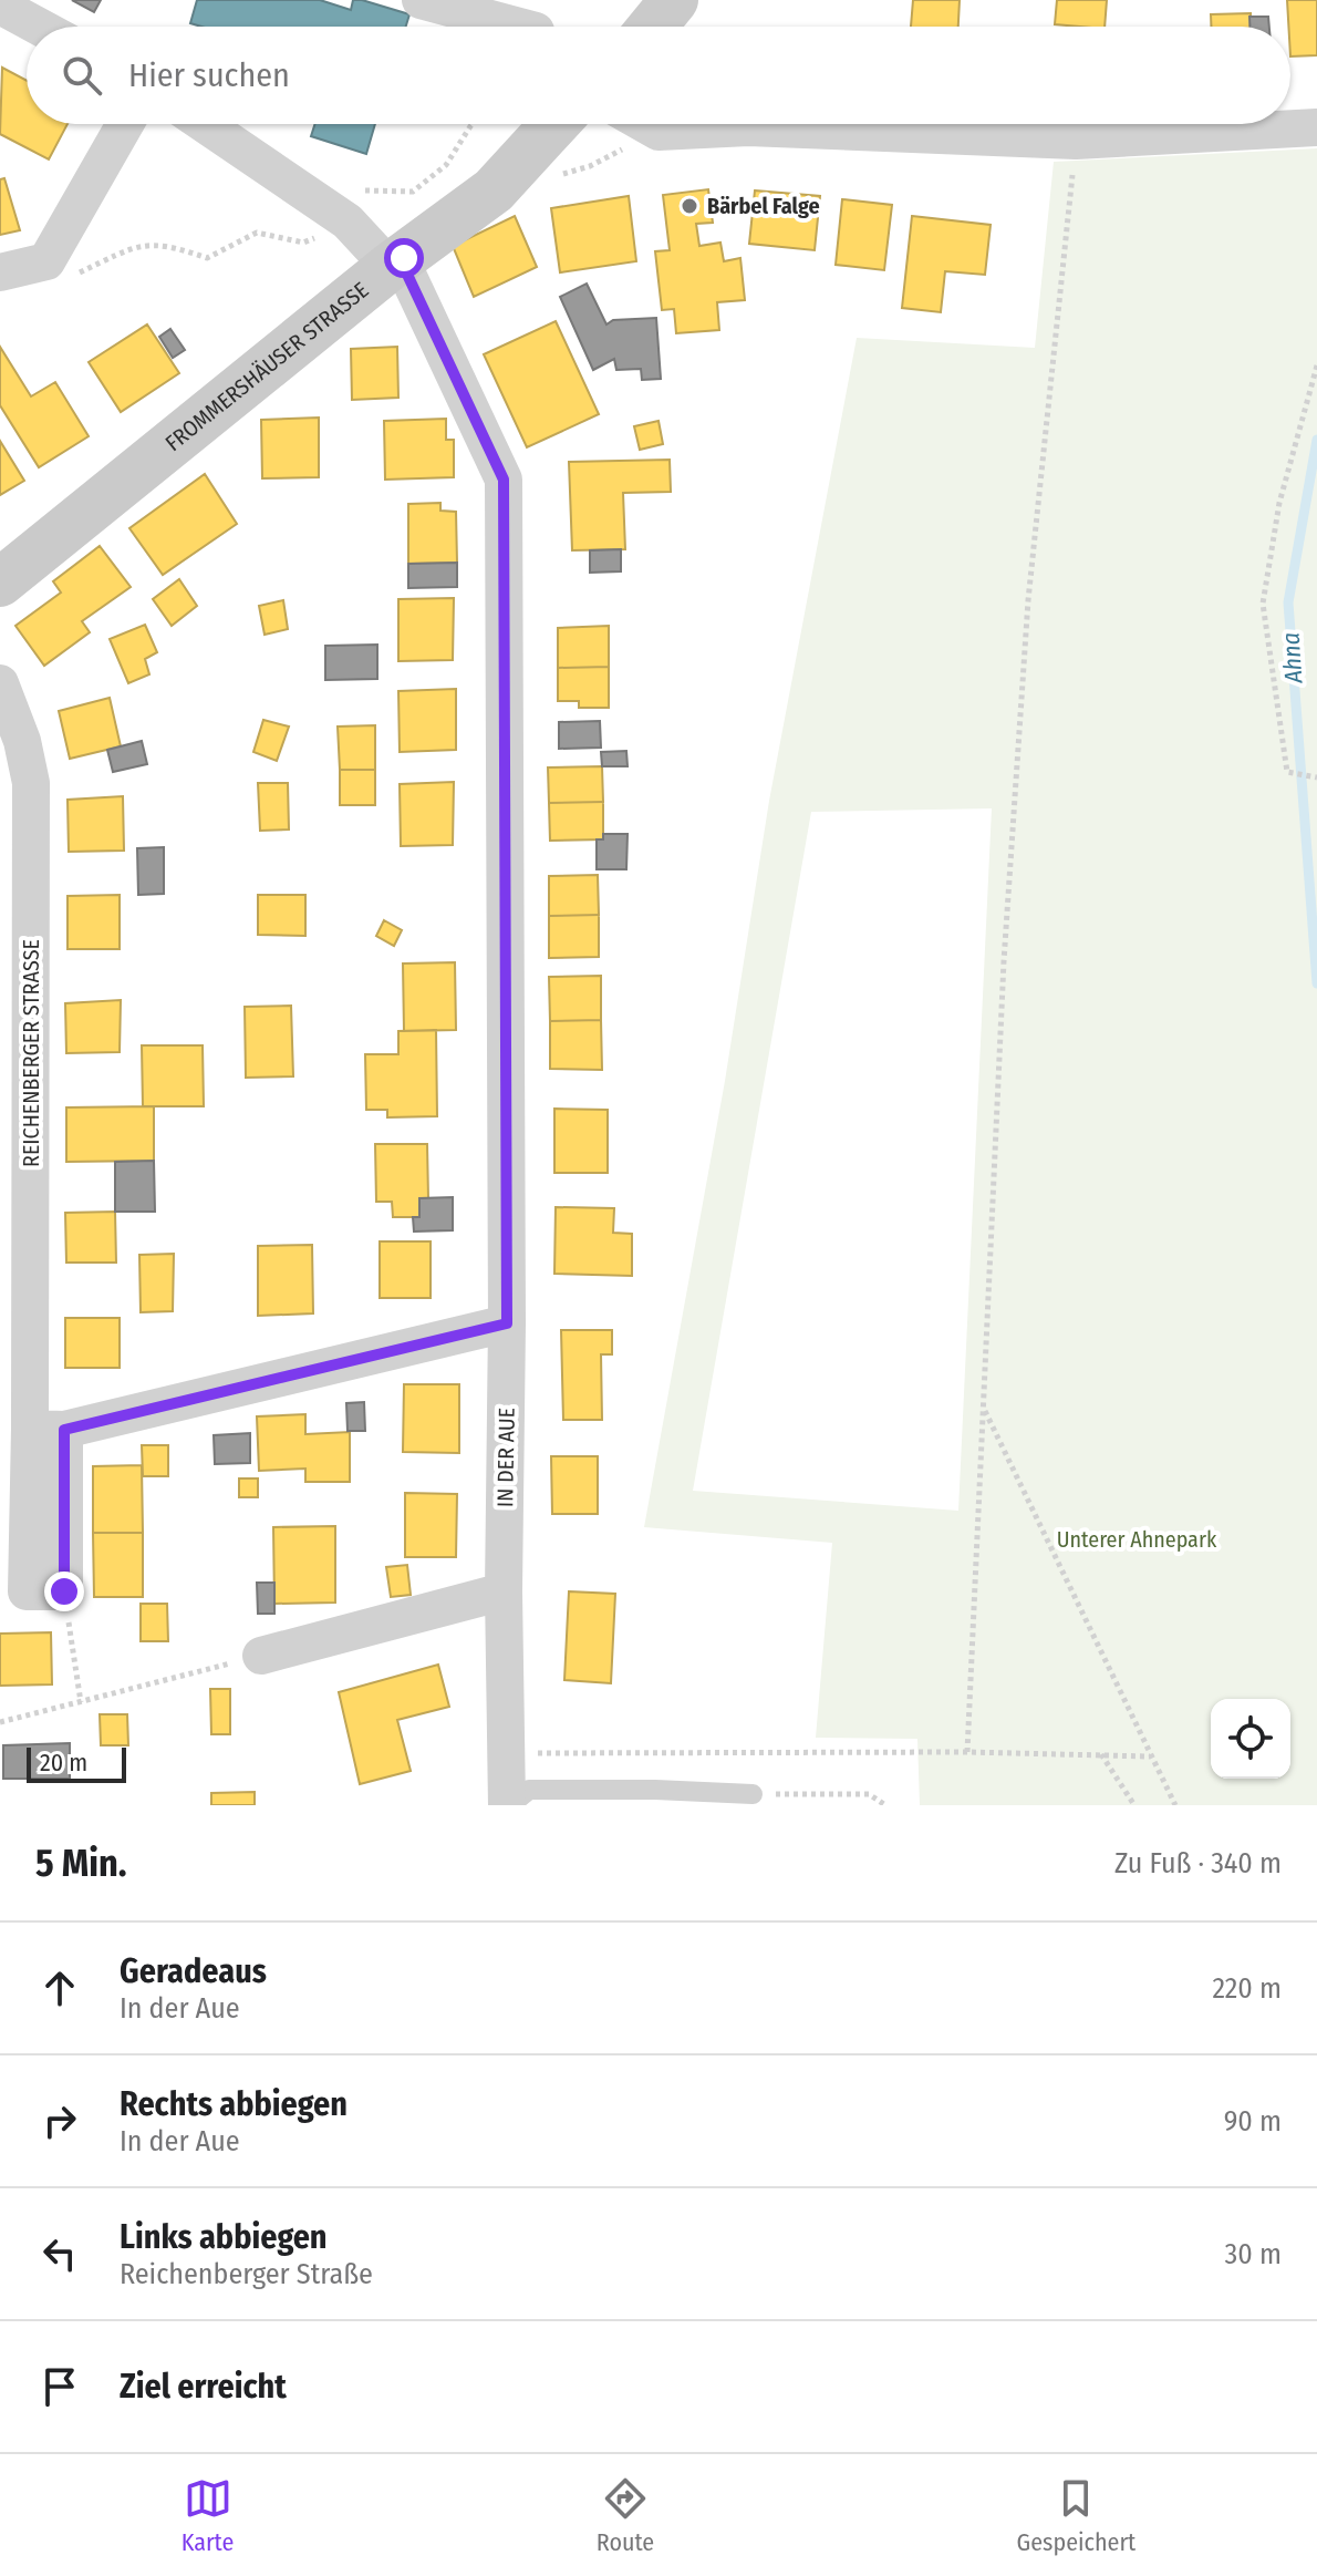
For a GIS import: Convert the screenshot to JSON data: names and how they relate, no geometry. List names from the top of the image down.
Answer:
{
  "streets": {
    "main road": ["FROMMERSHÄUSER STRASSE"],
    "street": ["REICHENBERGER STRASSE", "IN DER AUE"]
  },
  "crossings": [
    ["FROMMERSHÄUSER STRASSE", "IN DER AUE"]
  ],
  "water": ["Ahna"],
  "parks": ["Unterer Ahnepark"],
  "places": ["Bärbel Falge"],
  "scale_bar": "20 m",
  "page": {
    "search": "Hier suchen",
    "scale": "20 m",
    "heading": ["5 Min.", "Zu Fuß · 340 m"],
    "list": [
      ["Geradeaus", "In der Aue", "220 m"],
      ["Rechts abbiegen", "In der Aue", "90 m"],
      ["Links abbiegen", "Reichenberger Straße", "30 m"],
      "Ziel erreicht"
    ],
    "nav": ["Karte", "Route", "Gespeichert"]
  }
}
